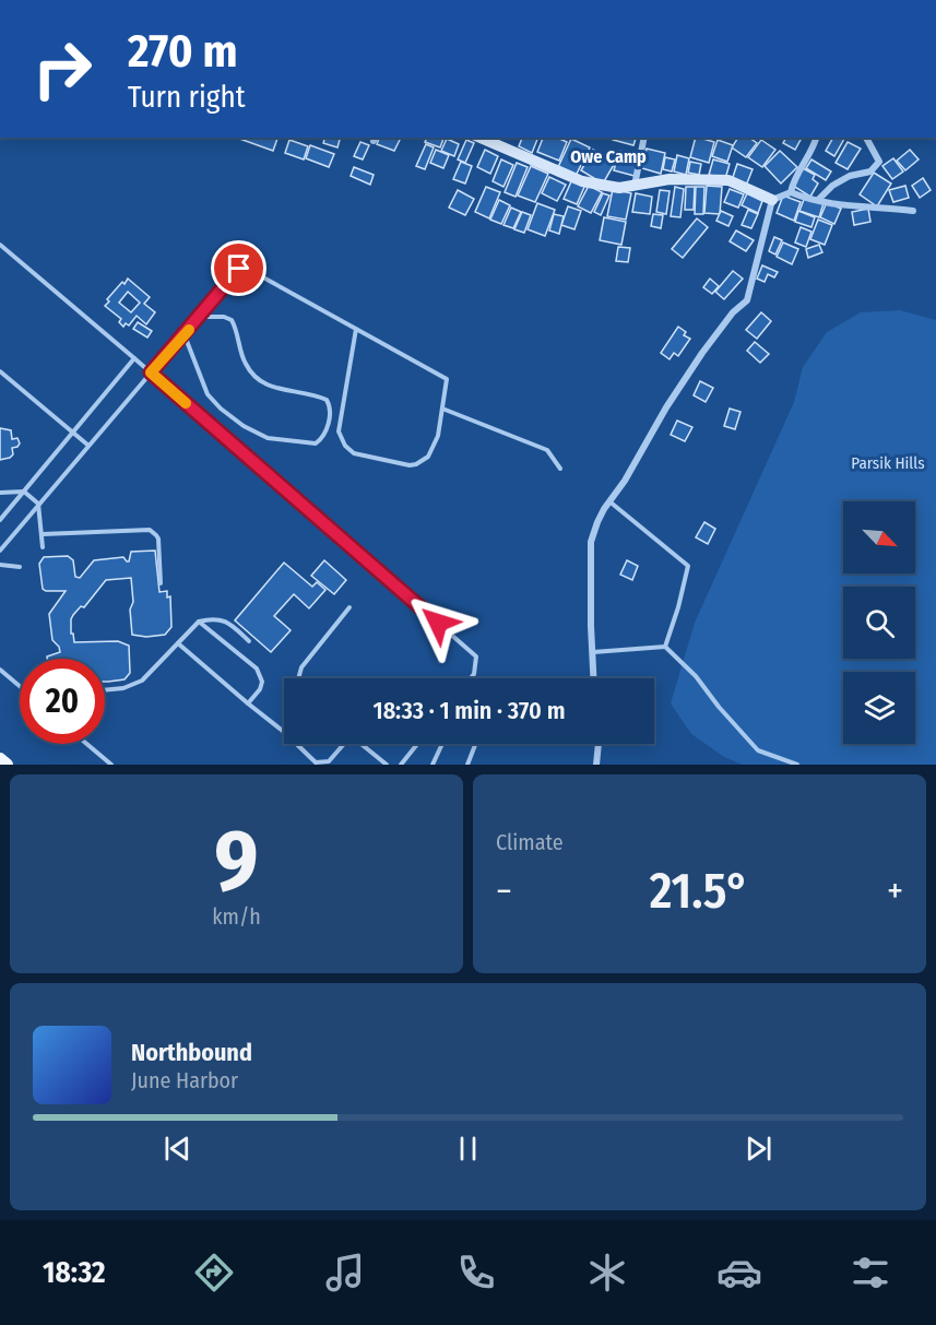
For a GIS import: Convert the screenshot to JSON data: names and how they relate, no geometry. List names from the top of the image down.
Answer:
{
  "districts": ["Owe Camp"],
  "parks": ["Parsik Hills"],
  "north": "bottom right",
  "page": {
    "turn": ["270 m", "Turn right"],
    "limit": "20",
    "trip": "18:33 · 1 min · 370 m",
    "tile": [
      ["9", "km/h"],
      "Climate"
    ],
    "heat": ["−", "21.5°", "+"],
    "song": ["Northbound", "June Harbor"],
    "tabs": "18:32"
  }
}
